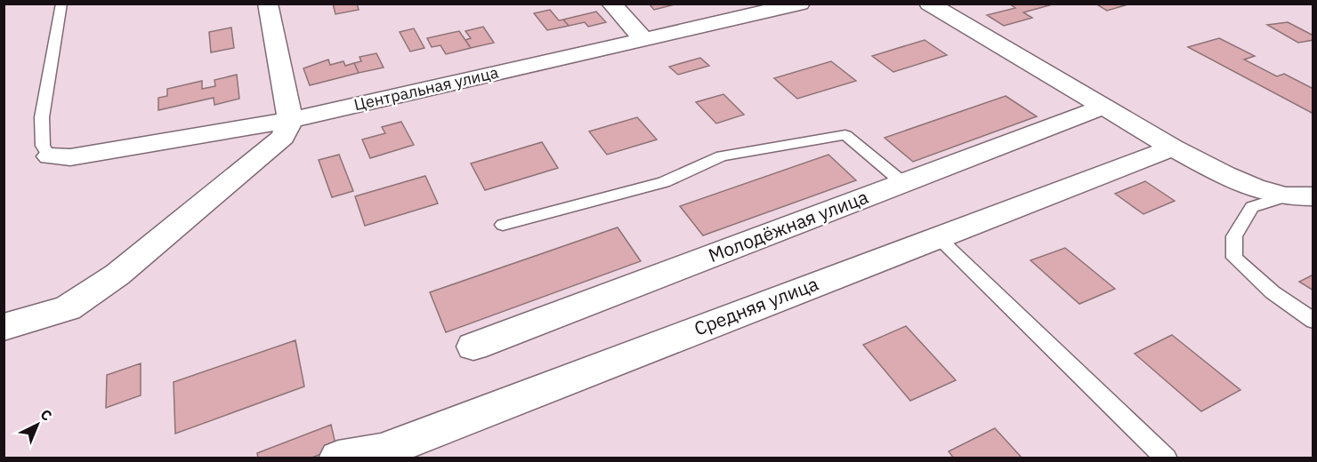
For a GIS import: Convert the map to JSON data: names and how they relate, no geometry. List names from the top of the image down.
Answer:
{
  "streets": {
    "street": ["Центральная улица", "Молодёжная улица", "Средняя улица"]
  },
  "north": "top right"
}
